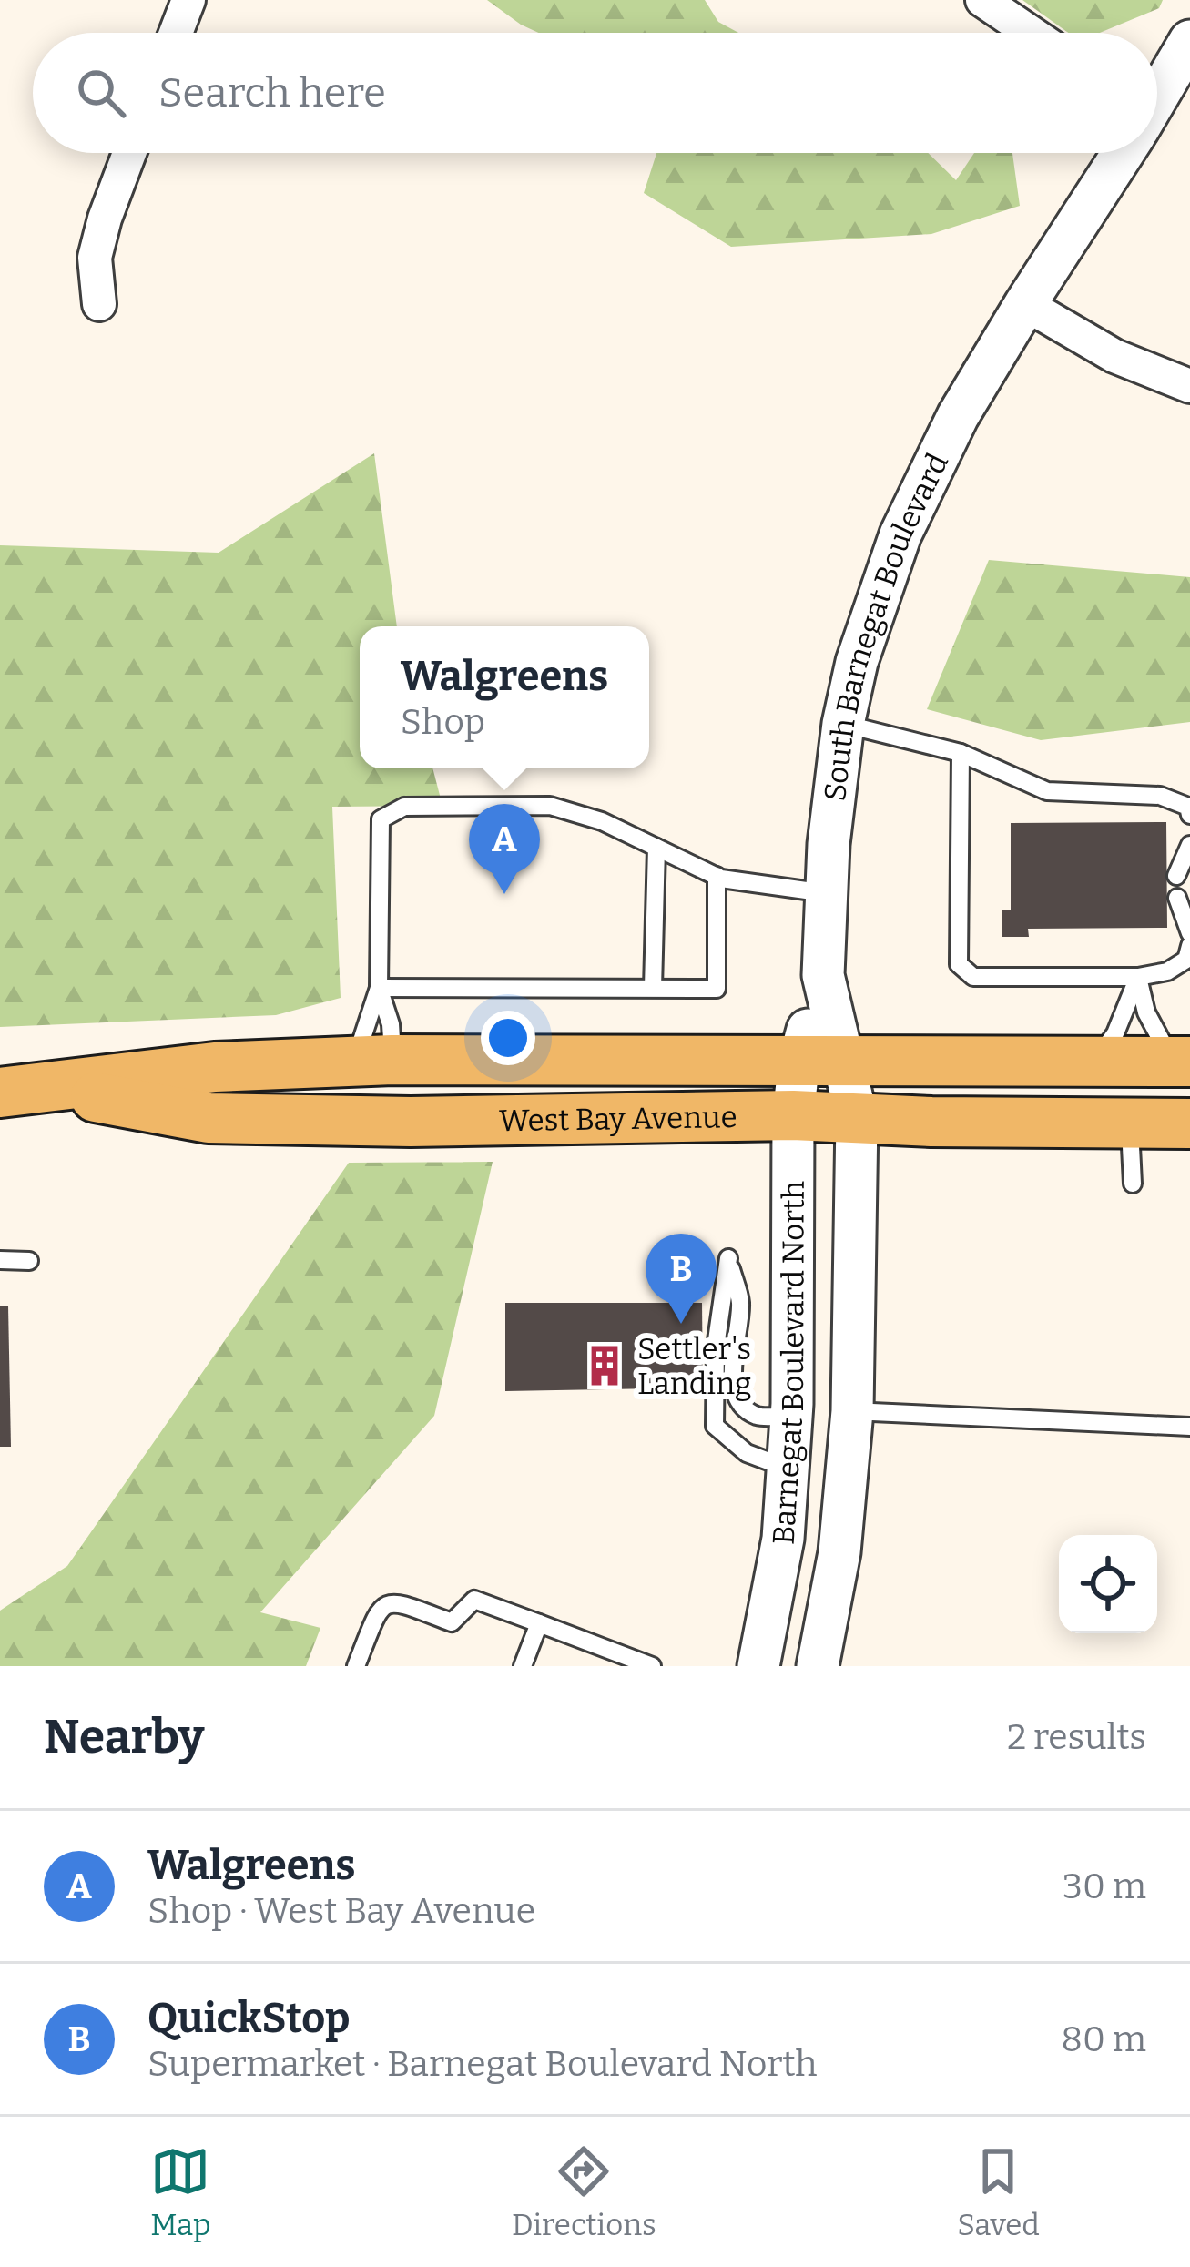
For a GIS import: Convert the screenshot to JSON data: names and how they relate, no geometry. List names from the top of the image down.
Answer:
{
  "streets": {
    "main road": ["West Bay Avenue"],
    "street": ["South Barnegat Boulevard", "Barnegat Boulevard North"]
  },
  "crossings": [
    ["South Barnegat Boulevard", "West Bay Avenue"],
    ["South Barnegat Boulevard", "Barnegat Boulevard North"],
    ["West Bay Avenue", "Barnegat Boulevard North"]
  ],
  "places": {
    "building": ["Settler's Landing"]
  },
  "page": {
    "search": "Search here",
    "popup": ["Walgreens", "Shop"],
    "pins": ["A", "B"],
    "heading": ["Nearby", "2 results"],
    "list": [
      {
        "mark": "A",
        "name": "Walgreens",
        "note": "Shop · West Bay Avenue",
        "value": "30 m"
      },
      {
        "mark": "B",
        "name": "QuickStop",
        "note": "Supermarket · Barnegat Boulevard North",
        "value": "80 m"
      }
    ],
    "nav": ["Map", "Directions", "Saved"]
  }
}
